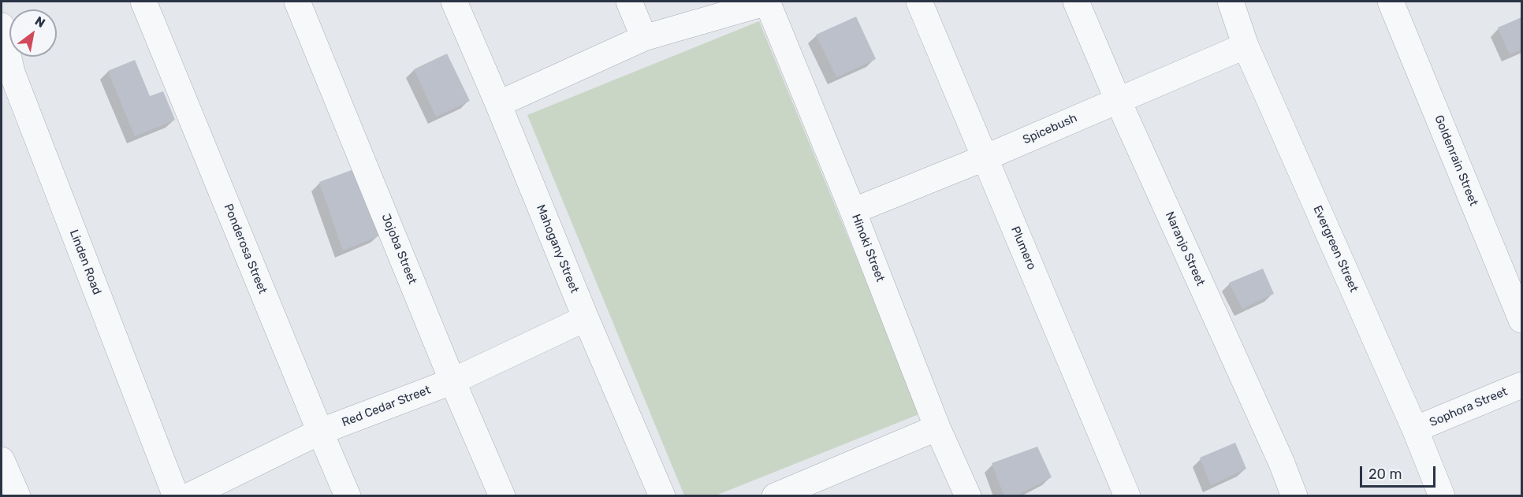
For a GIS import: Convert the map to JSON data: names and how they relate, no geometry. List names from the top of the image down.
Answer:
{
  "streets": {
    "street": [
      "Spicebush",
      "Goldenrain Street",
      "Hinoki Street",
      "Plumero",
      "Ponderosa Street",
      "Jojoba Street",
      "Mahogany Street",
      "Naranjo Street",
      "Evergreen Street",
      "Linden Road",
      "Red Cedar Street",
      "Sophora Street"
    ]
  },
  "crossings": [
    ["Spicebush", "Hinoki Street"],
    ["Spicebush", "Plumero"],
    ["Spicebush", "Naranjo Street"],
    ["Spicebush", "Evergreen Street"],
    ["Ponderosa Street", "Red Cedar Street"],
    ["Jojoba Street", "Red Cedar Street"],
    ["Mahogany Street", "Red Cedar Street"],
    ["Evergreen Street", "Sophora Street"]
  ],
  "scale_bar": "20 m",
  "north": "top right"
}
